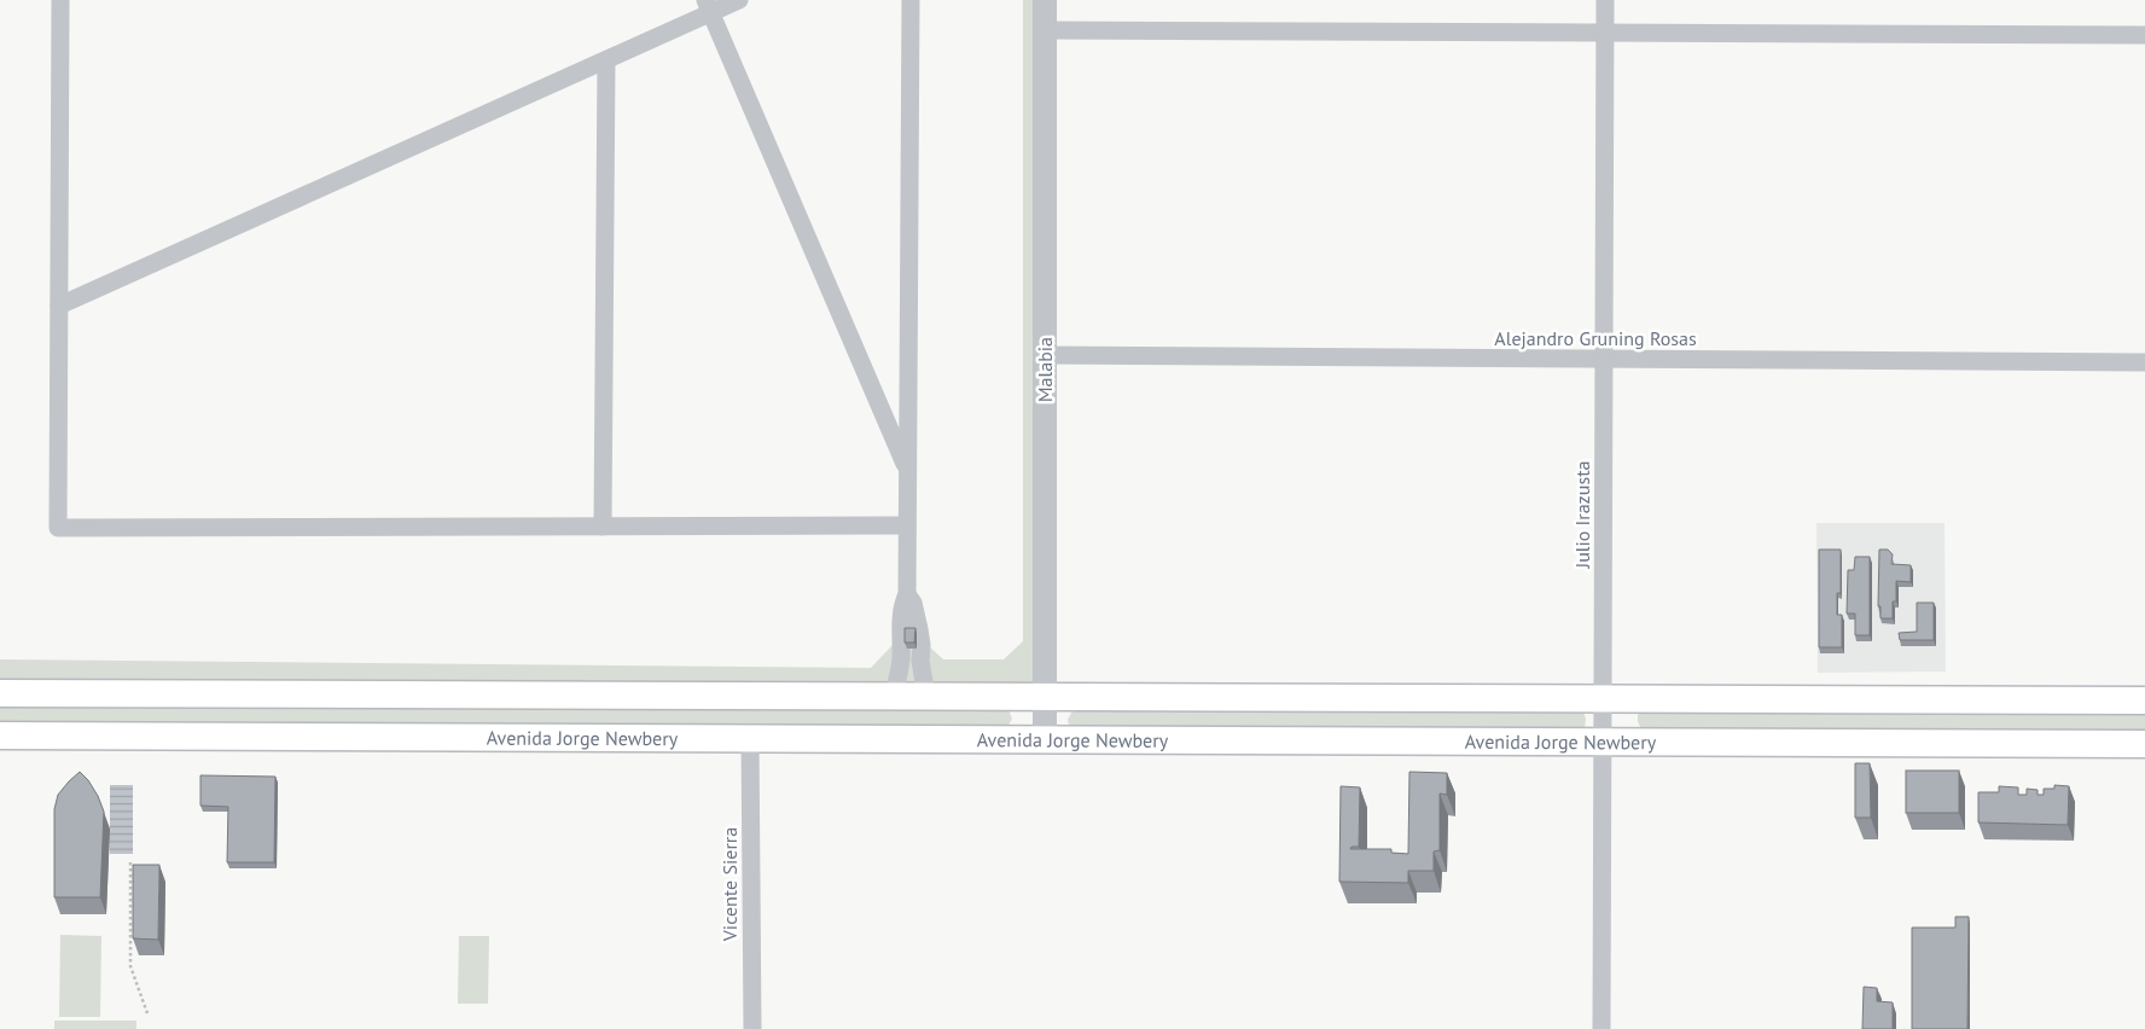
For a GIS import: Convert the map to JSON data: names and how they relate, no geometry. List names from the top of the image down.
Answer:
{
  "streets": {
    "main road": ["Avenida Jorge Newbery"],
    "street": [
      "Alejandro Gruning Rosas",
      "Malabia",
      "Julio Irazusta",
      "Vicente Sierra"
    ]
  },
  "crossings": [
    ["Alejandro Gruning Rosas", "Malabia"],
    ["Alejandro Gruning Rosas", "Julio Irazusta"],
    ["Malabia", "Avenida Jorge Newbery"],
    ["Julio Irazusta", "Avenida Jorge Newbery"],
    ["Avenida Jorge Newbery", "Vicente Sierra"]
  ]
}
